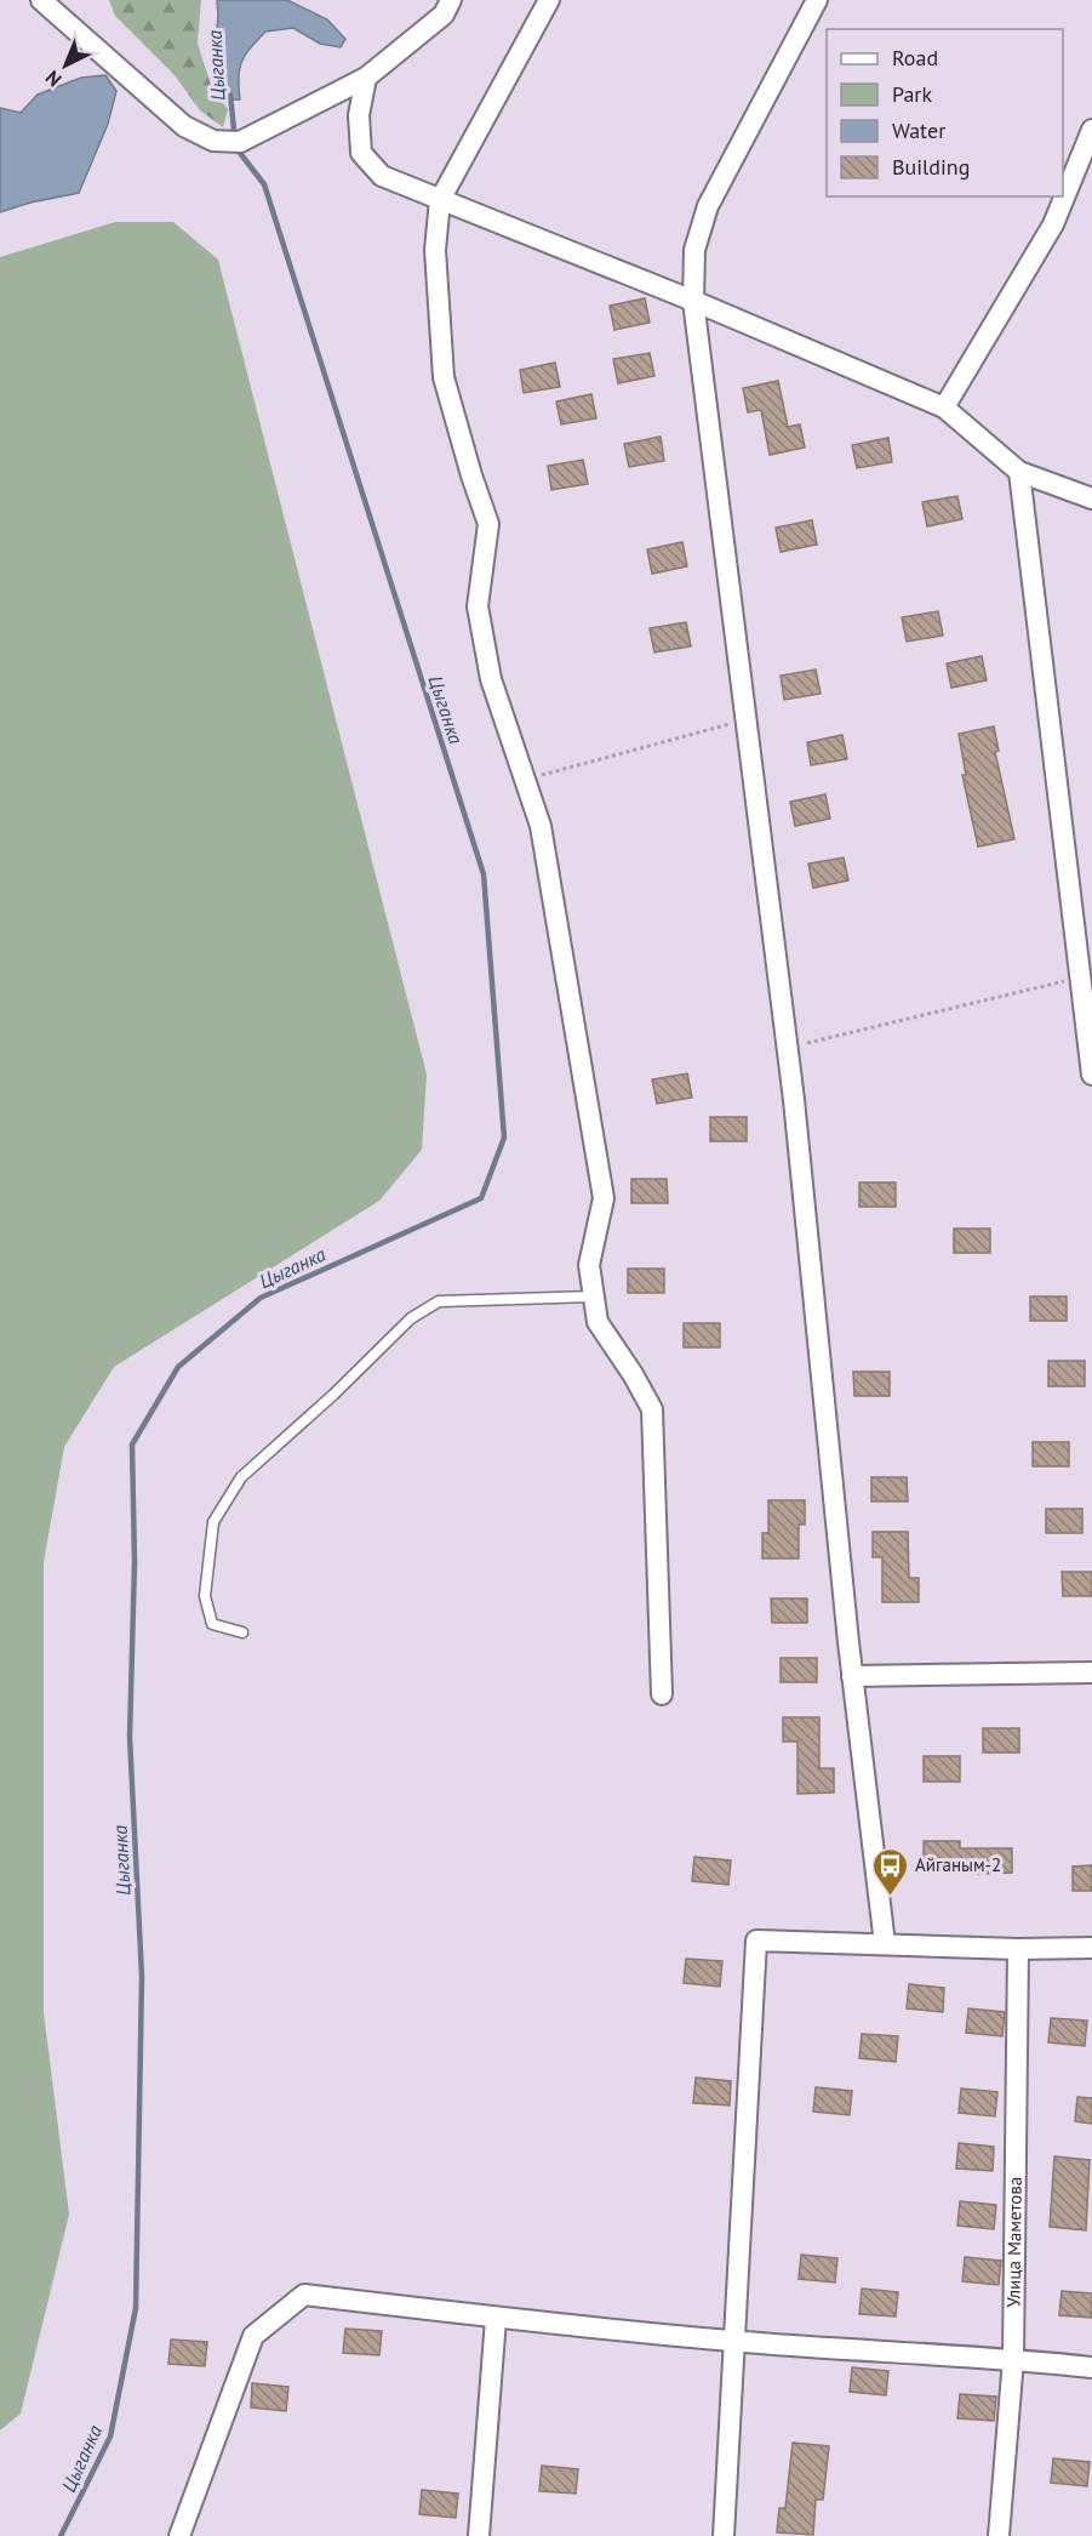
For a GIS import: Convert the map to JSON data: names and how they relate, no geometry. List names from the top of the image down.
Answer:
{
  "streets": {
    "street": ["Улица Маметова"]
  },
  "water": ["Цыганка"],
  "places": {
    "bus stop": ["Айганым-2"]
  },
  "legend": [
    "Road",
    "Park",
    "Water",
    "Building"
  ],
  "north": "bottom left"
}
